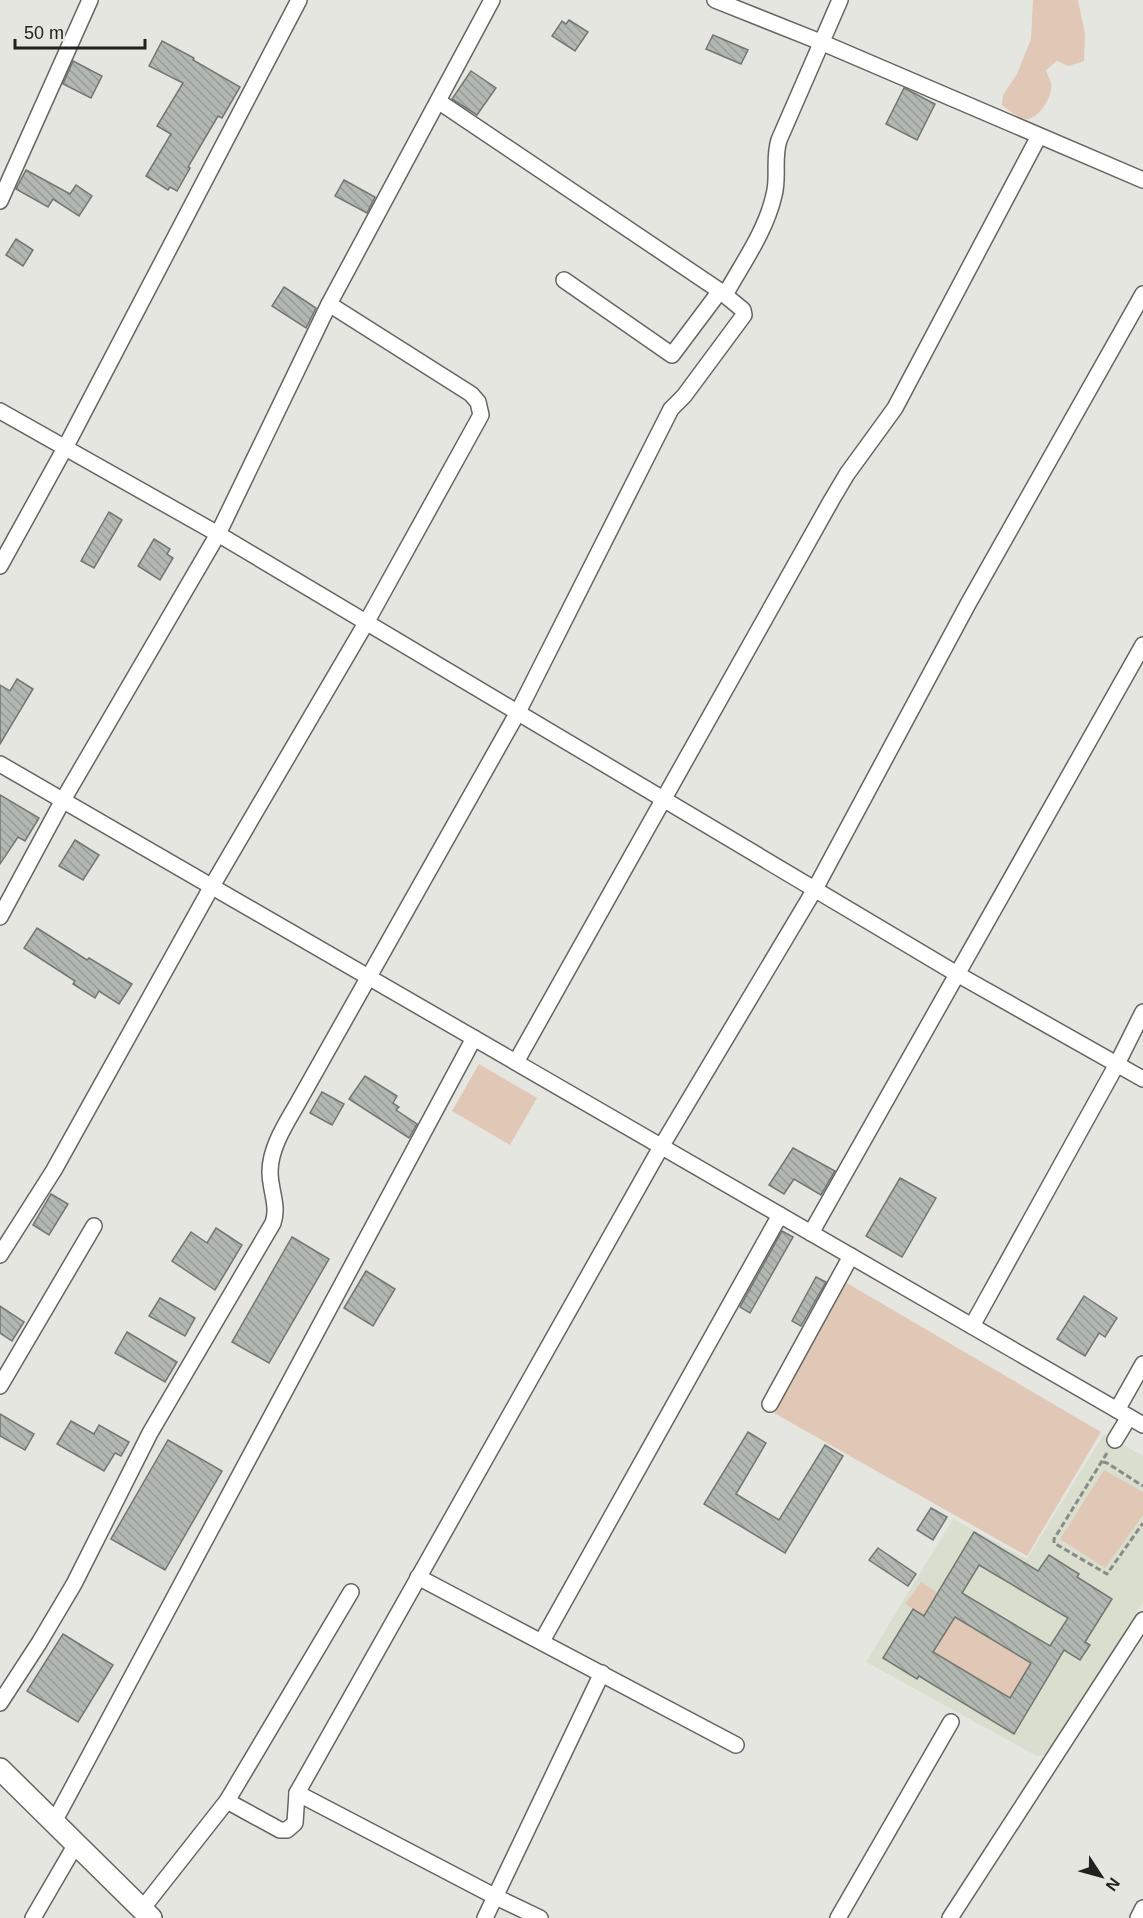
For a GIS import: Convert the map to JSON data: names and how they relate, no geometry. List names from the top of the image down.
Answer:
{
  "scale_bar": "50 m",
  "north": "bottom right"
}
